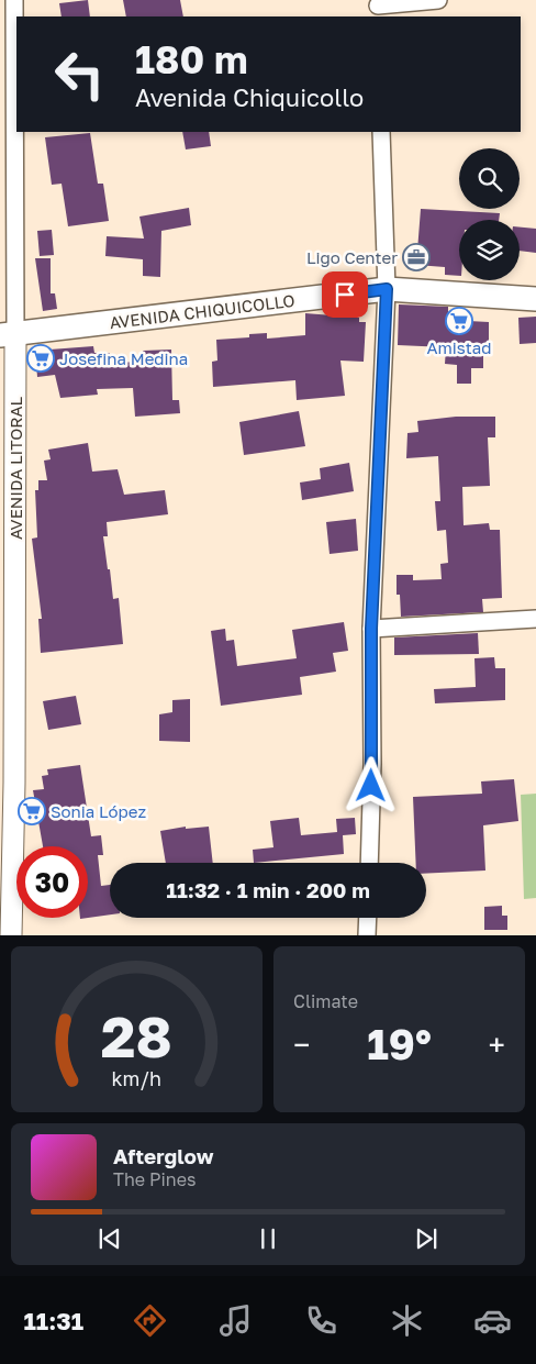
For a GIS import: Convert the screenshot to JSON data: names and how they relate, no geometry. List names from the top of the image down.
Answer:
{
  "streets": {
    "main road": ["AVENIDA CHIQUICOLLO"],
    "street": ["AVENIDA LITORAL"]
  },
  "crossings": [
    ["AVENIDA CHIQUICOLLO", "AVENIDA LITORAL"]
  ],
  "places": {
    "office": ["Ligo Center"],
    "supermarket": ["Amistad", "Josefina Medina", "Sonia López"]
  },
  "page": {
    "turn": ["180 m", "Avenida Chiquicollo"],
    "limit": "30",
    "trip": "11:32 · 1 min · 200 m",
    "tile": "Climate",
    "heat": ["−", "19°", "+"],
    "song": ["Afterglow", "The Pines"],
    "tabs": "11:31",
    "gauge": ["28", "km/h"]
  }
}
